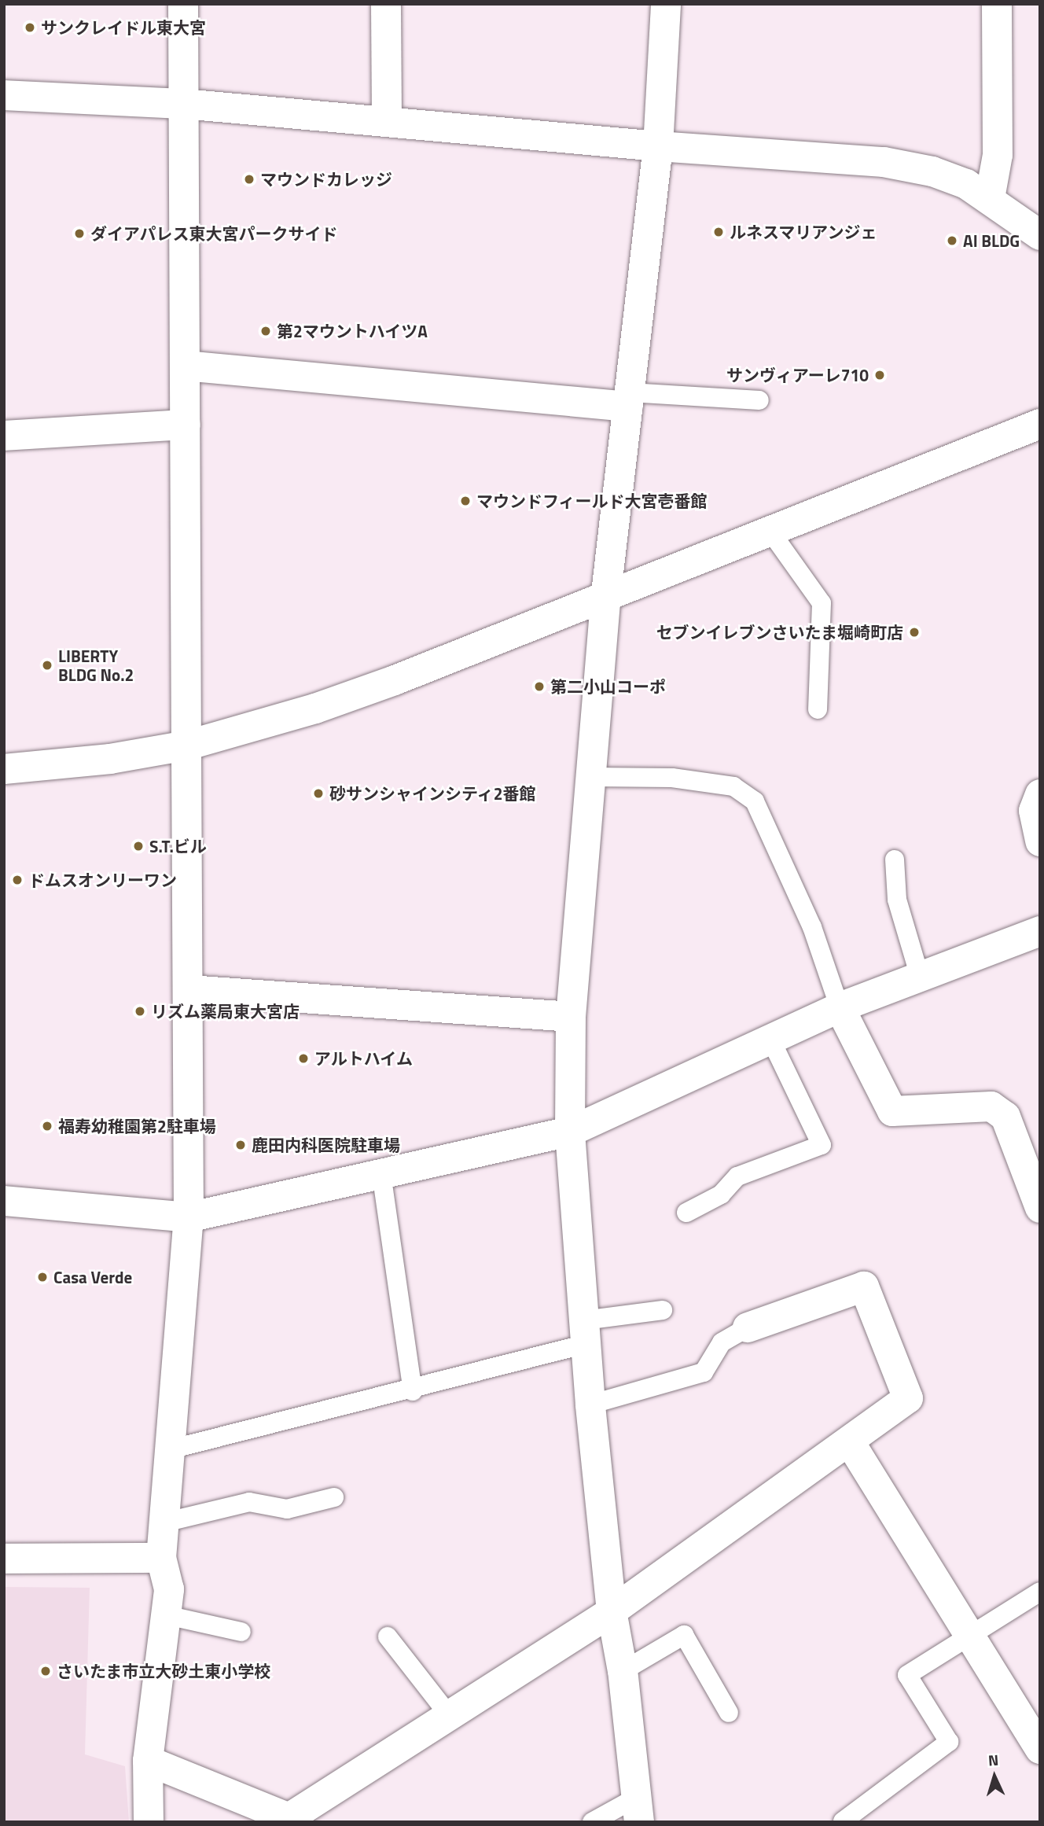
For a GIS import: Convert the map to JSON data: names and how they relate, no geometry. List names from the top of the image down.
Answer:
{
  "places": [
    "サンクレイドル東大宮",
    "マウンドカレッジ",
    "ルネスマリアンジェ",
    "ダイアパレス東大宮パークサイド",
    "AI BLDG",
    "第2マウントハイツA",
    "サンヴィアーレ710",
    "マウンドフィールド大宮壱番館",
    "セブンイレブンさいたま堀崎町店",
    "LIBERTY BLDG No.2",
    "第二小山コーポ",
    "砂サンシャインシティ2番館",
    "S.T.ビル",
    "ドムスオンリーワン",
    "リズム薬局東大宮店",
    "アルトハイム",
    "福寿幼稚園第2駐車場",
    "鹿田内科医院駐車場",
    "Casa Verde",
    "さいたま市立大砂土東小学校"
  ],
  "north": "top"
}
